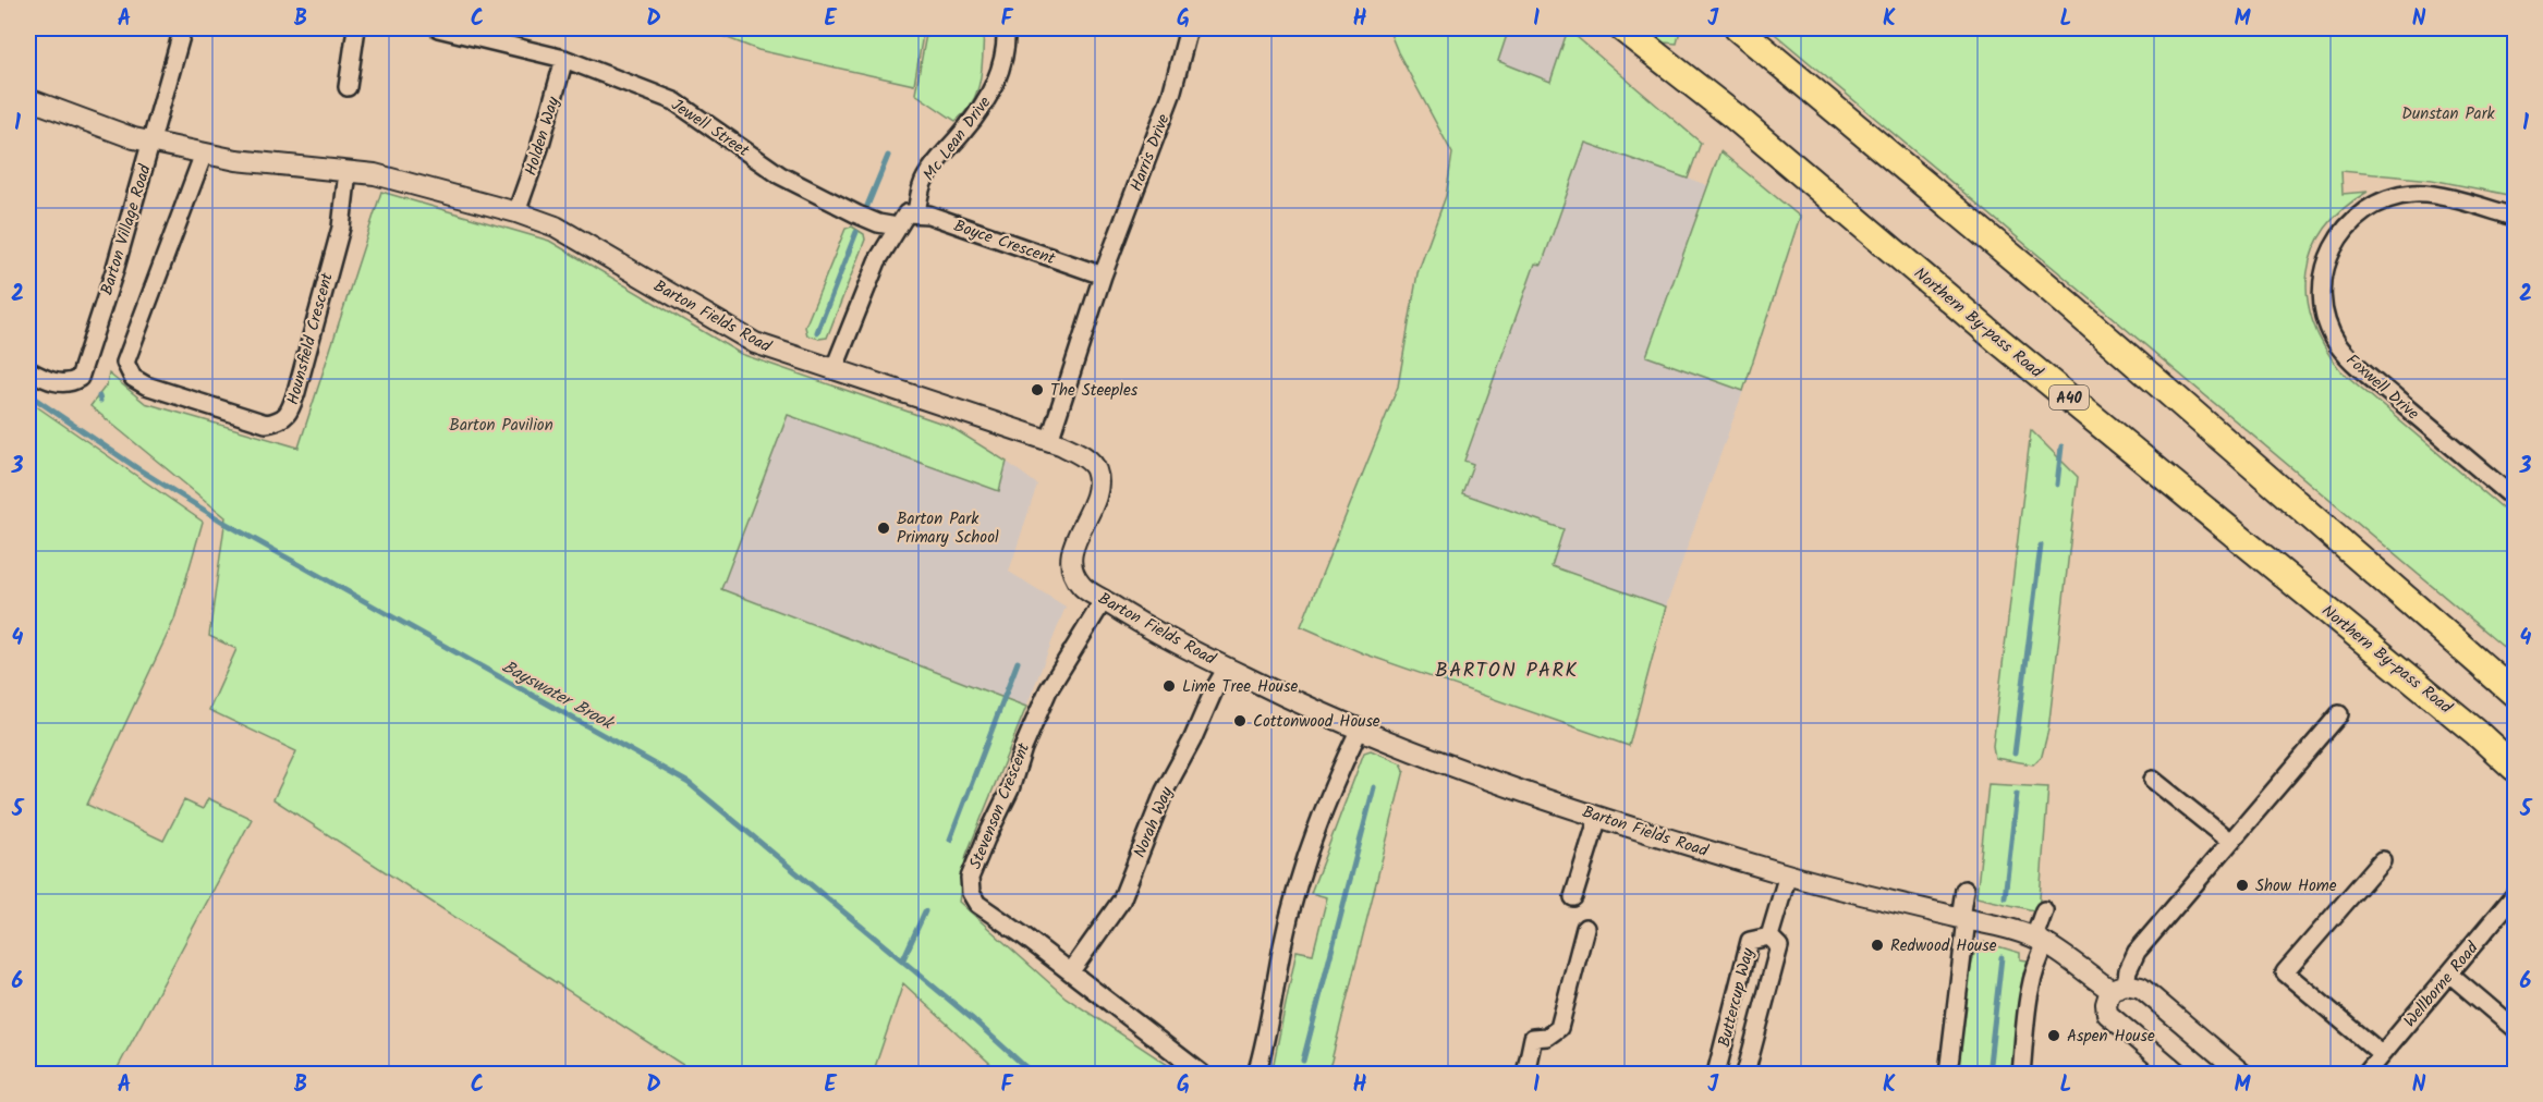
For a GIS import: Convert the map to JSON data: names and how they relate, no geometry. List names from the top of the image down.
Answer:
{
  "streets": {
    "highway": ["Northern By-pass Road", "A40"],
    "street": [
      "Jewell Street",
      "Holden Way",
      "Mc Lean Drive",
      "Harris Drive",
      "Barton Village Road",
      "Boyce Crescent",
      "Barton Fields Road",
      "Hounsfield Crescent",
      "Foxwell Drive",
      "Stevenson Crescent",
      "Norah Way",
      "Wellborne Road",
      "Buttercup Way"
    ]
  },
  "crossings": [
    ["Jewell Street", "Holden Way"],
    ["Holden Way", "Barton Fields Road"],
    ["Mc Lean Drive", "Boyce Crescent"],
    ["Harris Drive", "Boyce Crescent"],
    ["Barton Village Road", "Barton Fields Road"],
    ["Barton Fields Road", "Hounsfield Crescent"],
    ["Barton Fields Road", "Stevenson Crescent"],
    ["Barton Fields Road", "Norah Way"],
    ["Barton Fields Road", "Buttercup Way"],
    ["Stevenson Crescent", "Norah Way"]
  ],
  "districts": ["BARTON PARK"],
  "water": ["Bayswater Brook"],
  "parks": ["Dunstan Park", "Barton Pavilion"],
  "places": [
    "The Steeples",
    "Barton Park Primary School",
    "Lime Tree House",
    "Cottonwood House",
    "Show Home",
    "Redwood House",
    "Aspen House"
  ],
  "grid": {
    "columns": [
      "A",
      "B",
      "C",
      "D",
      "E",
      "F",
      "G",
      "H",
      "I",
      "J",
      "K",
      "L",
      "M",
      "N"
    ],
    "rows": [
      "1",
      "2",
      "3",
      "4",
      "5",
      "6"
    ]
  }
}
